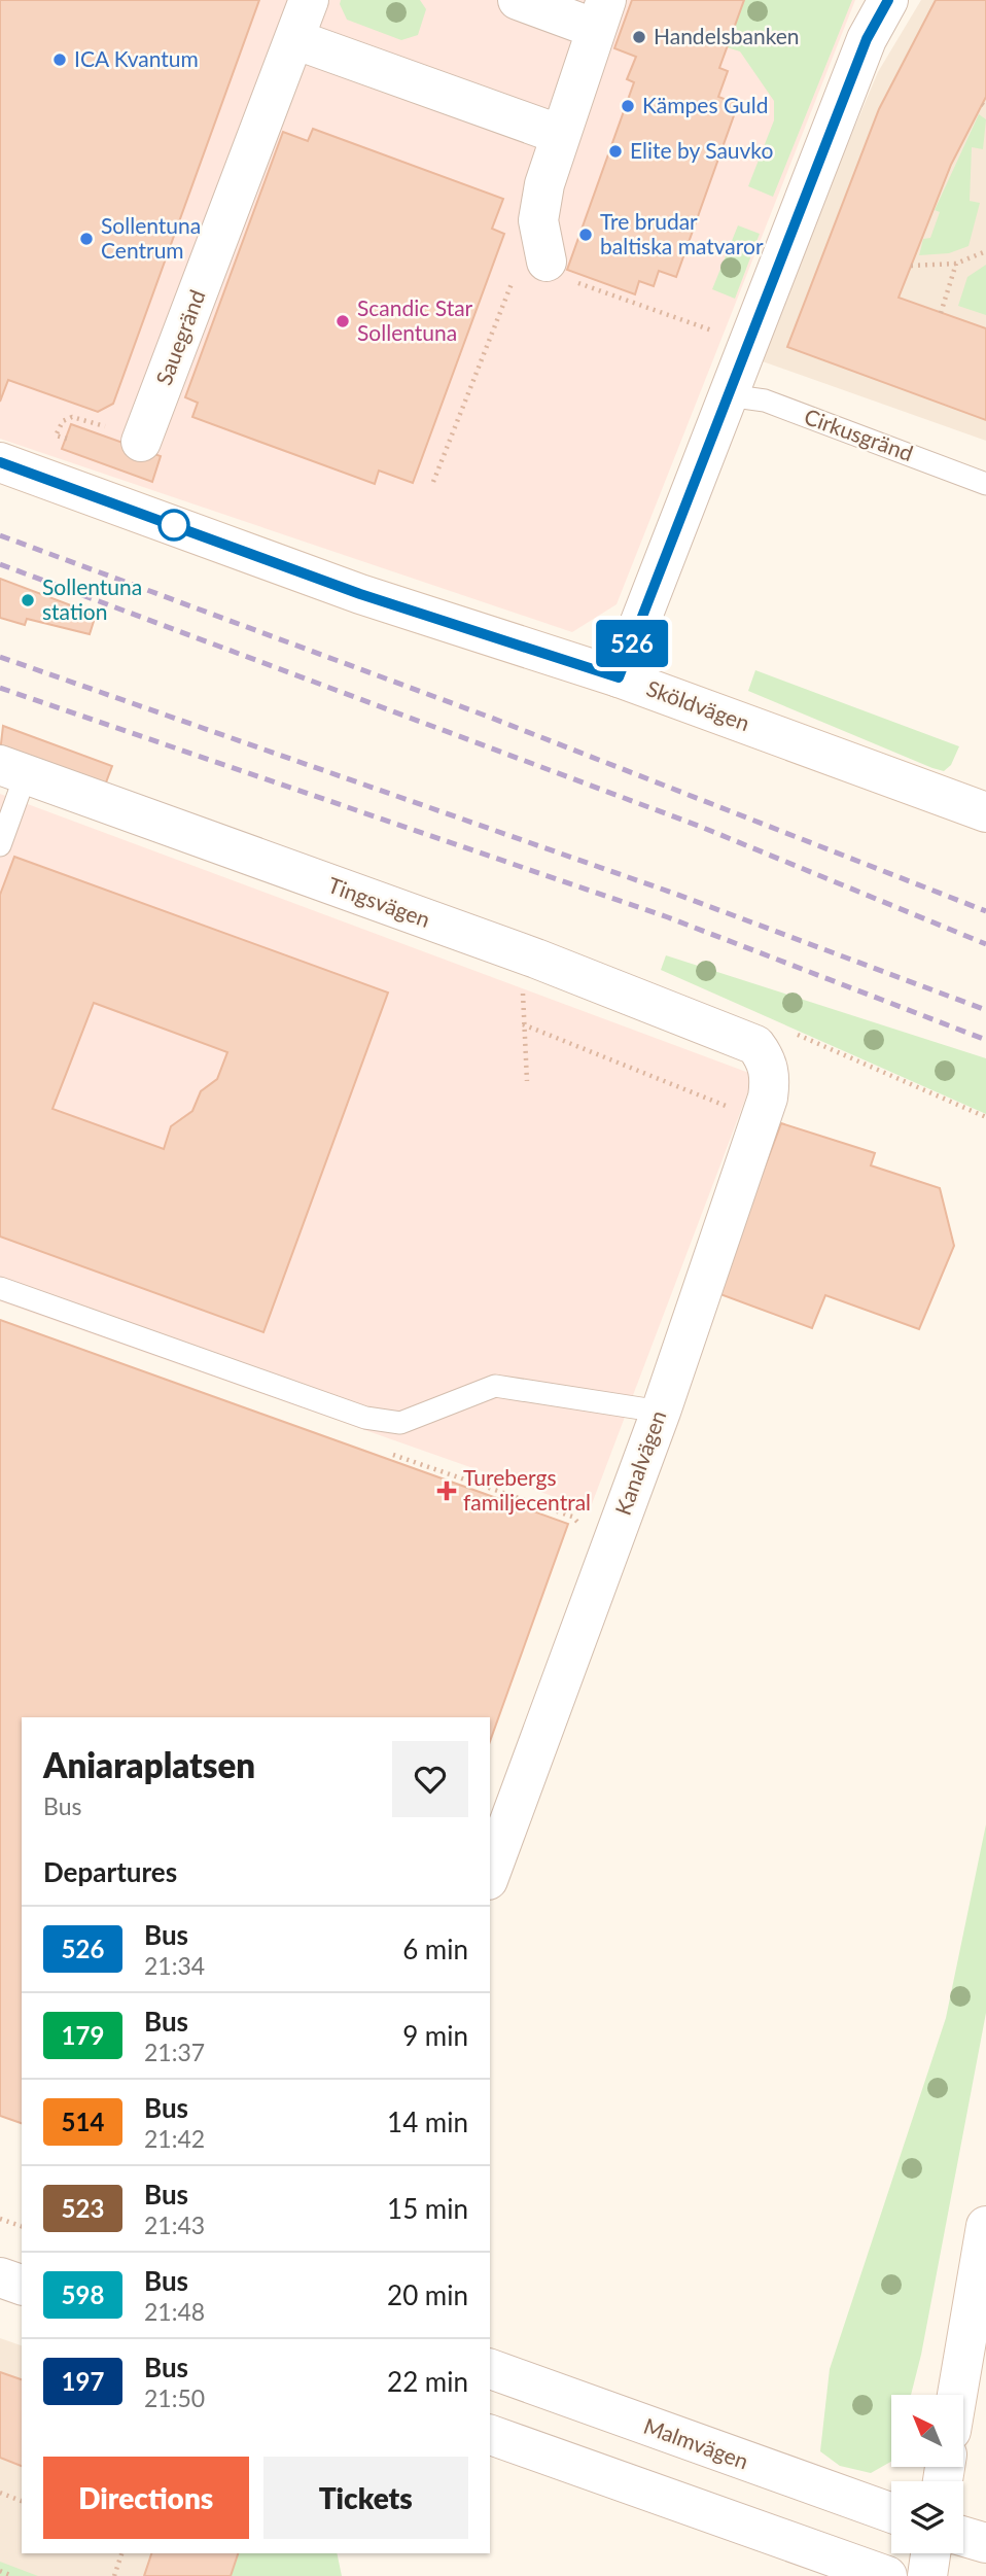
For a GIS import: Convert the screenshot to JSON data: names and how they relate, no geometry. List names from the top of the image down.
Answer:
{
  "streets": {
    "street": [
      "Sauegränd",
      "Sköldvägen",
      "Tingsvägen",
      "Kanalvägen",
      "Malmvägen"
    ],
    "lane": ["Cirkusgränd"]
  },
  "crossings": [
    ["Tingsvägen", "Kanalvägen"]
  ],
  "places": {
    "other": [
      "Handelsbanken",
      "ICA Kvantum",
      "Kämpes Guld",
      "Elite by Sauvko",
      "Tre brudar baltiska matvaror",
      "Sollentuna Centrum",
      "Scandic Star Sollentuna",
      "Sollentuna station"
    ],
    "health": ["Turebergs familjecentral"]
  },
  "lines": ["bus line 526"],
  "north": "top left",
  "page": {
    "on_map": "526",
    "heading": [
      ["Aniaraplatsen", "Bus"],
      "Departures"
    ],
    "list": [
      {
        "mark": "526",
        "name": "Bus",
        "note": "21:34",
        "value": "6 min"
      },
      {
        "mark": "179",
        "name": "Bus",
        "note": "21:37",
        "value": "9 min"
      },
      {
        "mark": "514",
        "name": "Bus",
        "note": "21:42",
        "value": "14 min"
      },
      {
        "mark": "523",
        "name": "Bus",
        "note": "21:43",
        "value": "15 min"
      },
      {
        "mark": "598",
        "name": "Bus",
        "note": "21:48",
        "value": "20 min"
      },
      {
        "mark": "197",
        "name": "Bus",
        "note": "21:50",
        "value": "22 min"
      }
    ],
    "buttons": ["Directions", "Tickets"]
  }
}
